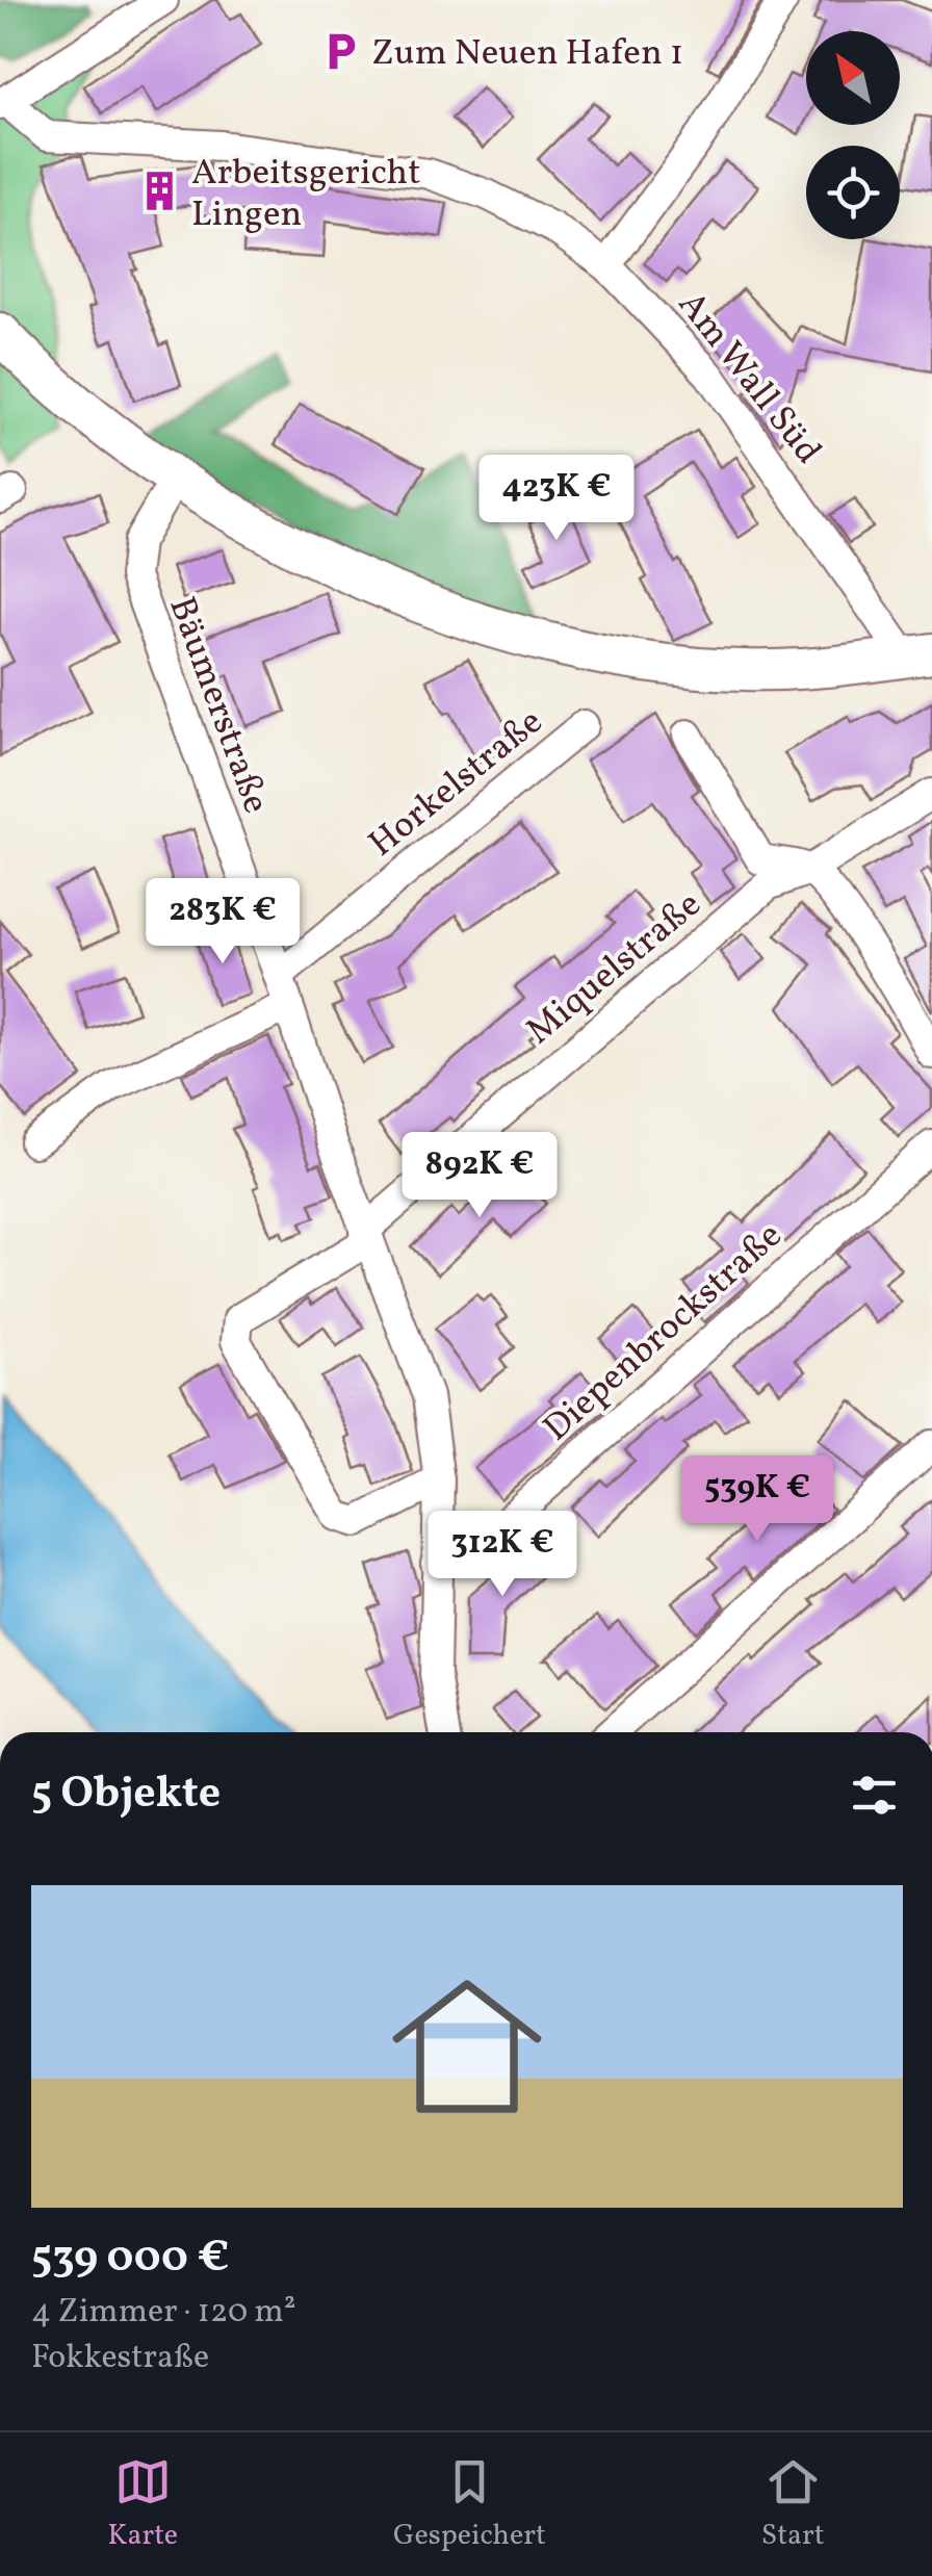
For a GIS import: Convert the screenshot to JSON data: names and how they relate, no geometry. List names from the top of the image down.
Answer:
{
  "streets": {
    "street": [
      "Am Wall Süd",
      "Bäumerstraße",
      "Horkelstraße",
      "Miquelstraße",
      "Diepenbrockstraße"
    ]
  },
  "crossings": [
    ["Bäumerstraße", "Horkelstraße"],
    ["Bäumerstraße", "Miquelstraße"],
    ["Bäumerstraße", "Diepenbrockstraße"]
  ],
  "places": {
    "parking": ["Zum Neuen Hafen 1"],
    "building": ["Arbeitsgericht Lingen"]
  },
  "north": "top left",
  "page": {
    "price": [
      "423K €",
      "283K €",
      "892K €",
      "539K €",
      "312K €"
    ],
    "heading": "5 Objekte",
    "list": [
      {
        "name": "539 000 €",
        "note": "4 Zimmer · 120 m² · Fokkestraße"
      }
    ],
    "tabs": ["Karte", "Gespeichert", "Start"]
  }
}
